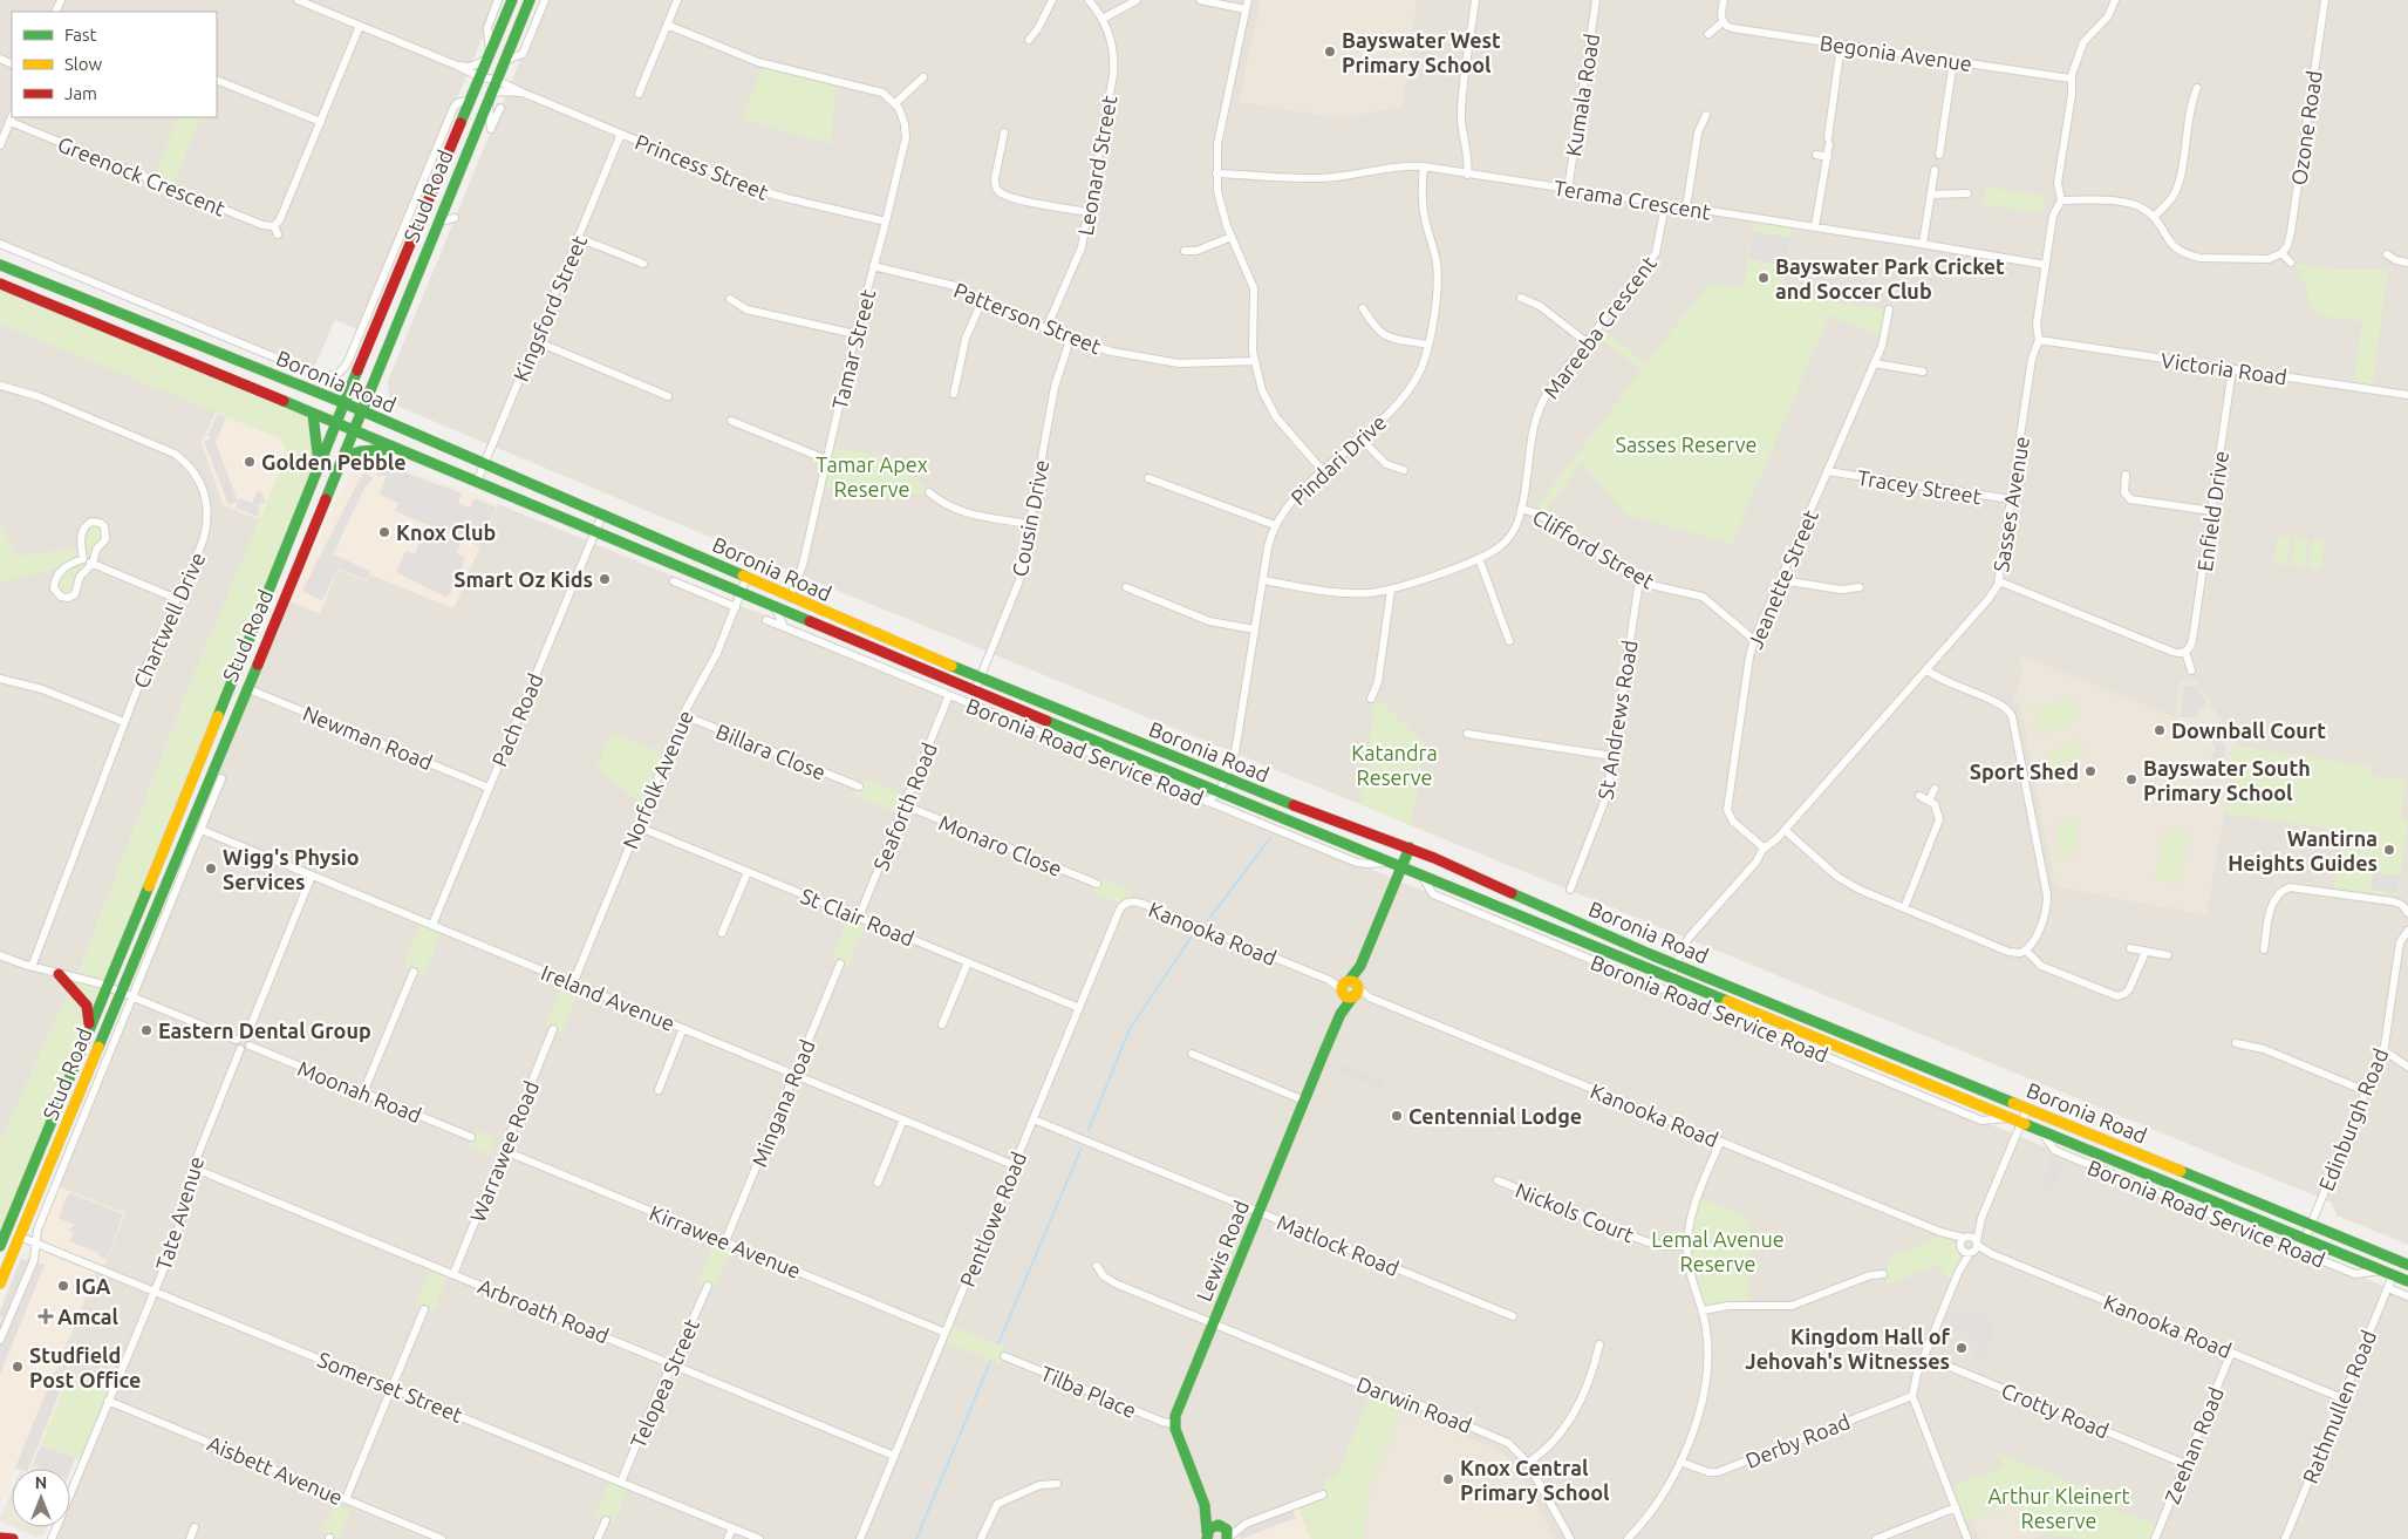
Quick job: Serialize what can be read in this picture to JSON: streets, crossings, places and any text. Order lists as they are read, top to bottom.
{
  "streets": {
    "main road": ["Stud Road", "Boronia Road", "Lewis Road"],
    "street": [
      "Begonia Avenue",
      "Kumala Road",
      "Ozone Road",
      "Leonard Street",
      "Princess Street",
      "Greenock Crescent",
      "Terama Crescent",
      "Kingsford Street",
      "Patterson Street",
      "Mareeba Crescent",
      "Tamar Street",
      "Victoria Road",
      "Pindari Drive",
      "Tracey Street",
      "Sasses Avenue",
      "Enfield Drive",
      "Cousin Drive",
      "Clifford Street",
      "Jeanette Street",
      "Chartwell Drive",
      "Pach Road",
      "St Andrews Road",
      "Newman Road",
      "Billara Close",
      "Boronia Road Service Road",
      "Norfolk Avenue",
      "Seaforth Road",
      "Monaro Close",
      "St Clair Road",
      "Kanooka Road",
      "Ireland Avenue",
      "Moonah Road",
      "Mingana Road",
      "Edinburgh Road",
      "Warrawee Road",
      "Nickols Court",
      "Tate Avenue",
      "Pentlowe Road",
      "Kirrawee Avenue",
      "Matlock Road",
      "Arbroath Road",
      "Telopea Street",
      "Somerset Street",
      "Tilba Place",
      "Darwin Road",
      "Rathmullen Road",
      "Crotty Road",
      "Derby Road",
      "Zeehan Road",
      "Aisbett Avenue"
    ]
  },
  "crossings": [
    ["Begonia Avenue", "Sasses Avenue"],
    ["Kumala Road", "Terama Crescent"],
    ["Leonard Street", "Patterson Street"],
    ["Princess Street", "Stud Road"],
    ["Princess Street", "Kingsford Street"],
    ["Princess Street", "Tamar Street"],
    ["Stud Road", "Boronia Road"],
    ["Stud Road", "Newman Road"],
    ["Stud Road", "Ireland Avenue"],
    ["Stud Road", "Somerset Street"],
    ["Terama Crescent", "Mareeba Crescent"],
    ["Terama Crescent", "Pindari Drive"],
    ["Terama Crescent", "Sasses Avenue"],
    ["Kingsford Street", "Boronia Road"],
    ["Patterson Street", "Tamar Street"],
    ["Patterson Street", "Cousin Drive"],
    ["Mareeba Crescent", "Pindari Drive"],
    ["Mareeba Crescent", "Clifford Street"],
    ["Tamar Street", "Boronia Road"],
    ["Victoria Road", "Sasses Avenue"],
    ["Victoria Road", "Enfield Drive"],
    ["Boronia Road", "Pindari Drive"],
    ["Boronia Road", "Sasses Avenue"],
    ["Boronia Road", "Cousin Drive"],
    ["Boronia Road", "Pach Road"],
    ["Boronia Road", "Boronia Road Service Road"],
    ["Boronia Road", "Norfolk Avenue"],
    ["Boronia Road", "Edinburgh Road"],
    ["Boronia Road", "Lewis Road"],
    ["Boronia Road", "Rathmullen Road"],
    ["Tracey Street", "Sasses Avenue"],
    ["Tracey Street", "Jeanette Street"],
    ["Sasses Avenue", "Jeanette Street"],
    ["Clifford Street", "Jeanette Street"],
    ["Clifford Street", "St Andrews Road"],
    ["Pach Road", "Newman Road"],
    ["Pach Road", "Ireland Avenue"],
    ["Billara Close", "Norfolk Avenue"],
    ["Boronia Road Service Road", "Seaforth Road"],
    ["Boronia Road Service Road", "Rathmullen Road"],
    ["Norfolk Avenue", "St Clair Road"],
    ["Norfolk Avenue", "Ireland Avenue"],
    ["Seaforth Road", "Monaro Close"],
    ["Seaforth Road", "St Clair Road"],
    ["St Clair Road", "Pentlowe Road"],
    ["Kanooka Road", "Pentlowe Road"],
    ["Kanooka Road", "Lewis Road"],
    ["Kanooka Road", "Rathmullen Road"],
    ["Kanooka Road", "Zeehan Road"],
    ["Ireland Avenue", "Mingana Road"],
    ["Ireland Avenue", "Pentlowe Road"],
    ["Moonah Road", "Tate Avenue"],
    ["Mingana Road", "Kirrawee Avenue"],
    ["Warrawee Road", "Kirrawee Avenue"],
    ["Warrawee Road", "Arbroath Road"],
    ["Tate Avenue", "Arbroath Road"],
    ["Tate Avenue", "Somerset Street"],
    ["Tate Avenue", "Aisbett Avenue"],
    ["Pentlowe Road", "Kirrawee Avenue"],
    ["Pentlowe Road", "Matlock Road"],
    ["Pentlowe Road", "Arbroath Road"],
    ["Matlock Road", "Lewis Road"],
    ["Lewis Road", "Tilba Place"],
    ["Lewis Road", "Darwin Road"],
    ["Arbroath Road", "Telopea Street"],
    ["Telopea Street", "Somerset Street"],
    ["Crotty Road", "Zeehan Road"]
  ],
  "parks": [
    "Sasses Reserve",
    "Tamar Apex Reserve",
    "Katandra Reserve",
    "Lemal Avenue Reserve",
    "Arthur Kleinert Reserve"
  ],
  "places": {
    "other": [
      "Bayswater West Primary School",
      "Bayswater Park Cricket and Soccer Club",
      "Golden Pebble",
      "Knox Club",
      "Smart Oz Kids",
      "Downball Court",
      "Sport Shed",
      "Bayswater South Primary School",
      "Wantirna Heights Guides",
      "Wigg's Physio Services",
      "Eastern Dental Group",
      "Centennial Lodge",
      "IGA",
      "Kingdom Hall of Jehovah's Witnesses",
      "Studfield Post Office",
      "Knox Central Primary School"
    ],
    "health": ["Amcal"]
  },
  "legend": ["Fast", "Slow", "Jam"],
  "north": "top"
}
